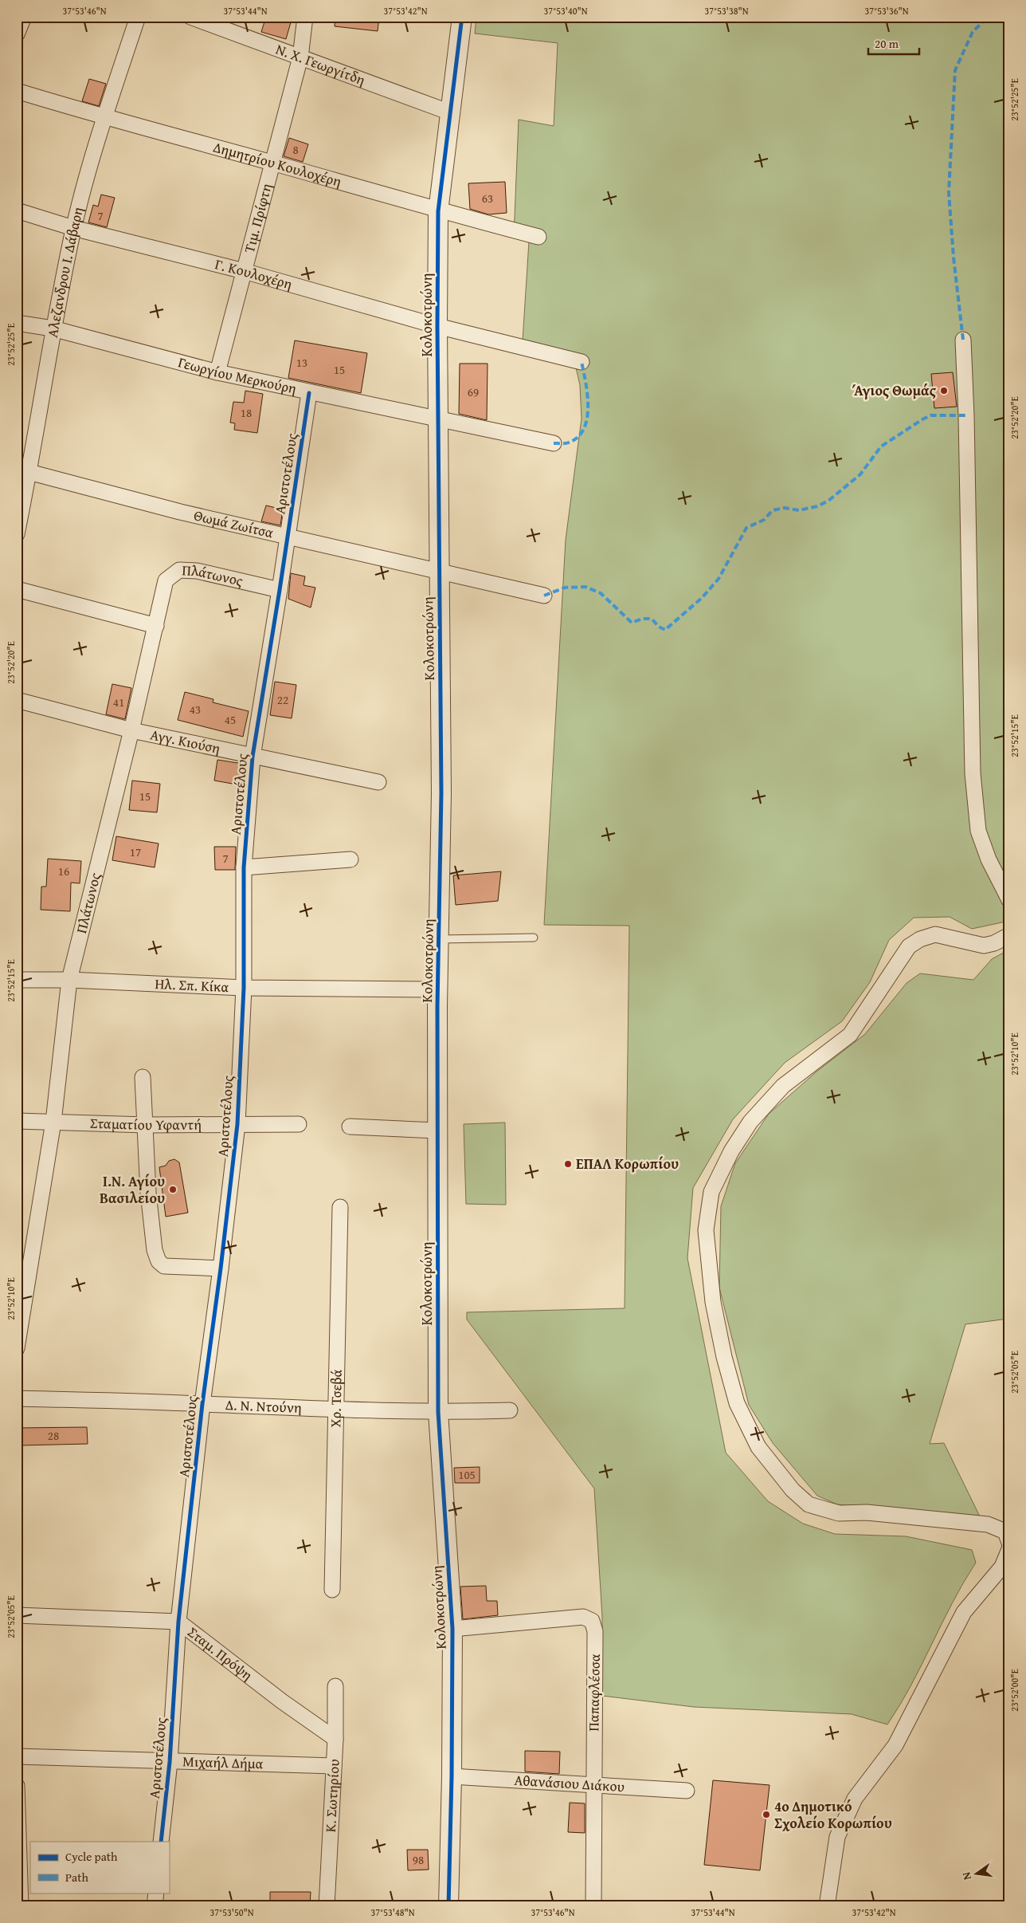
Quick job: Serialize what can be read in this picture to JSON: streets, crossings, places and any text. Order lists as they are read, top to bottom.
{
  "streets": {
    "street": [
      "Ν. Χ. Γεωργίτδη",
      "Δημητρίου Κουλοχέρη",
      "Τιμ. Πρίφτη",
      "Αλεζανδρου Ι. Δάβαρη",
      "Γ. Κουλοχέρη",
      "Κολοκοτρώνη",
      "Γεωργίου Μερκούρη",
      "Αριστοτέλους",
      "Θωμά Ζωίτσα",
      "Πλάτωνος",
      "Αγγ. Κιούση",
      "Ηλ. Σπ. Κίκα",
      "Σταματίου Υφαντή",
      "Χρ. Τσεβά",
      "Δ. Ν. Ντούνη",
      "Σταμ. Πρόψη",
      "Παπαφλέσσα",
      "Μιχαήλ Δήμα",
      "Αθανάσιου Διάκου",
      "Κ. Σωτηρίου"
    ]
  },
  "crossings": [
    ["Ν. Χ. Γεωργίτδη", "Τιμ. Πρίφτη"],
    ["Ν. Χ. Γεωργίτδη", "Κολοκοτρώνη"],
    ["Δημητρίου Κουλοχέρη", "Τιμ. Πρίφτη"],
    ["Δημητρίου Κουλοχέρη", "Αλεζανδρου Ι. Δάβαρη"],
    ["Δημητρίου Κουλοχέρη", "Κολοκοτρώνη"],
    ["Τιμ. Πρίφτη", "Γ. Κουλοχέρη"],
    ["Τιμ. Πρίφτη", "Γεωργίου Μερκούρη"],
    ["Αλεζανδρου Ι. Δάβαρη", "Γ. Κουλοχέρη"],
    ["Αλεζανδρου Ι. Δάβαρη", "Γεωργίου Μερκούρη"],
    ["Αλεζανδρου Ι. Δάβαρη", "Θωμά Ζωίτσα"],
    ["Γ. Κουλοχέρη", "Κολοκοτρώνη"],
    ["Κολοκοτρώνη", "Γεωργίου Μερκούρη"],
    ["Κολοκοτρώνη", "Θωμά Ζωίτσα"],
    ["Κολοκοτρώνη", "Ηλ. Σπ. Κίκα"],
    ["Κολοκοτρώνη", "Δ. Ν. Ντούνη"],
    ["Κολοκοτρώνη", "Παπαφλέσσα"],
    ["Κολοκοτρώνη", "Αθανάσιου Διάκου"],
    ["Γεωργίου Μερκούρη", "Αριστοτέλους"],
    ["Αριστοτέλους", "Θωμά Ζωίτσα"],
    ["Αριστοτέλους", "Πλάτωνος"],
    ["Αριστοτέλους", "Αγγ. Κιούση"],
    ["Αριστοτέλους", "Ηλ. Σπ. Κίκα"],
    ["Αριστοτέλους", "Σταματίου Υφαντή"],
    ["Αριστοτέλους", "Δ. Ν. Ντούνη"],
    ["Αριστοτέλους", "Σταμ. Πρόψη"],
    ["Αριστοτέλους", "Μιχαήλ Δήμα"],
    ["Πλάτωνος", "Αγγ. Κιούση"],
    ["Πλάτωνος", "Ηλ. Σπ. Κίκα"],
    ["Πλάτωνος", "Σταματίου Υφαντή"],
    ["Χρ. Τσεβά", "Δ. Ν. Ντούνη"],
    ["Σταμ. Πρόψη", "Κ. Σωτηρίου"],
    ["Παπαφλέσσα", "Αθανάσιου Διάκου"],
    ["Μιχαήλ Δήμα", "Κ. Σωτηρίου"]
  ],
  "places": [
    "Άγιος Θωμάς",
    "ΕΠΑΛ Κορωπίου",
    "Ι.Ν. Αγίου Βασιλείου",
    "4ο Δημοτικό Σχολείο Κορωπίου"
  ],
  "house_numbers": [
    "8",
    "63",
    "7",
    "13",
    "15",
    "69",
    "18",
    "22",
    "41",
    "43",
    "45",
    "15",
    "17",
    "7",
    "16",
    "28",
    "105",
    "98"
  ],
  "legend": ["Cycle path", "Path"],
  "scale_bar": "20 m",
  "north": "left",
  "coordinates": [
    "37°53'46\"N",
    "37°53'44\"N",
    "37°53'42\"N",
    "37°53'40\"N",
    "37°53'38\"N",
    "37°53'36\"N",
    "23°52'25\"E",
    "23°52'20\"E",
    "23°52'15\"E",
    "23°52'10\"E",
    "23°52'05\"E",
    "23°52'00\"E",
    "37°53'50\"N",
    "37°53'48\"N"
  ]
}
